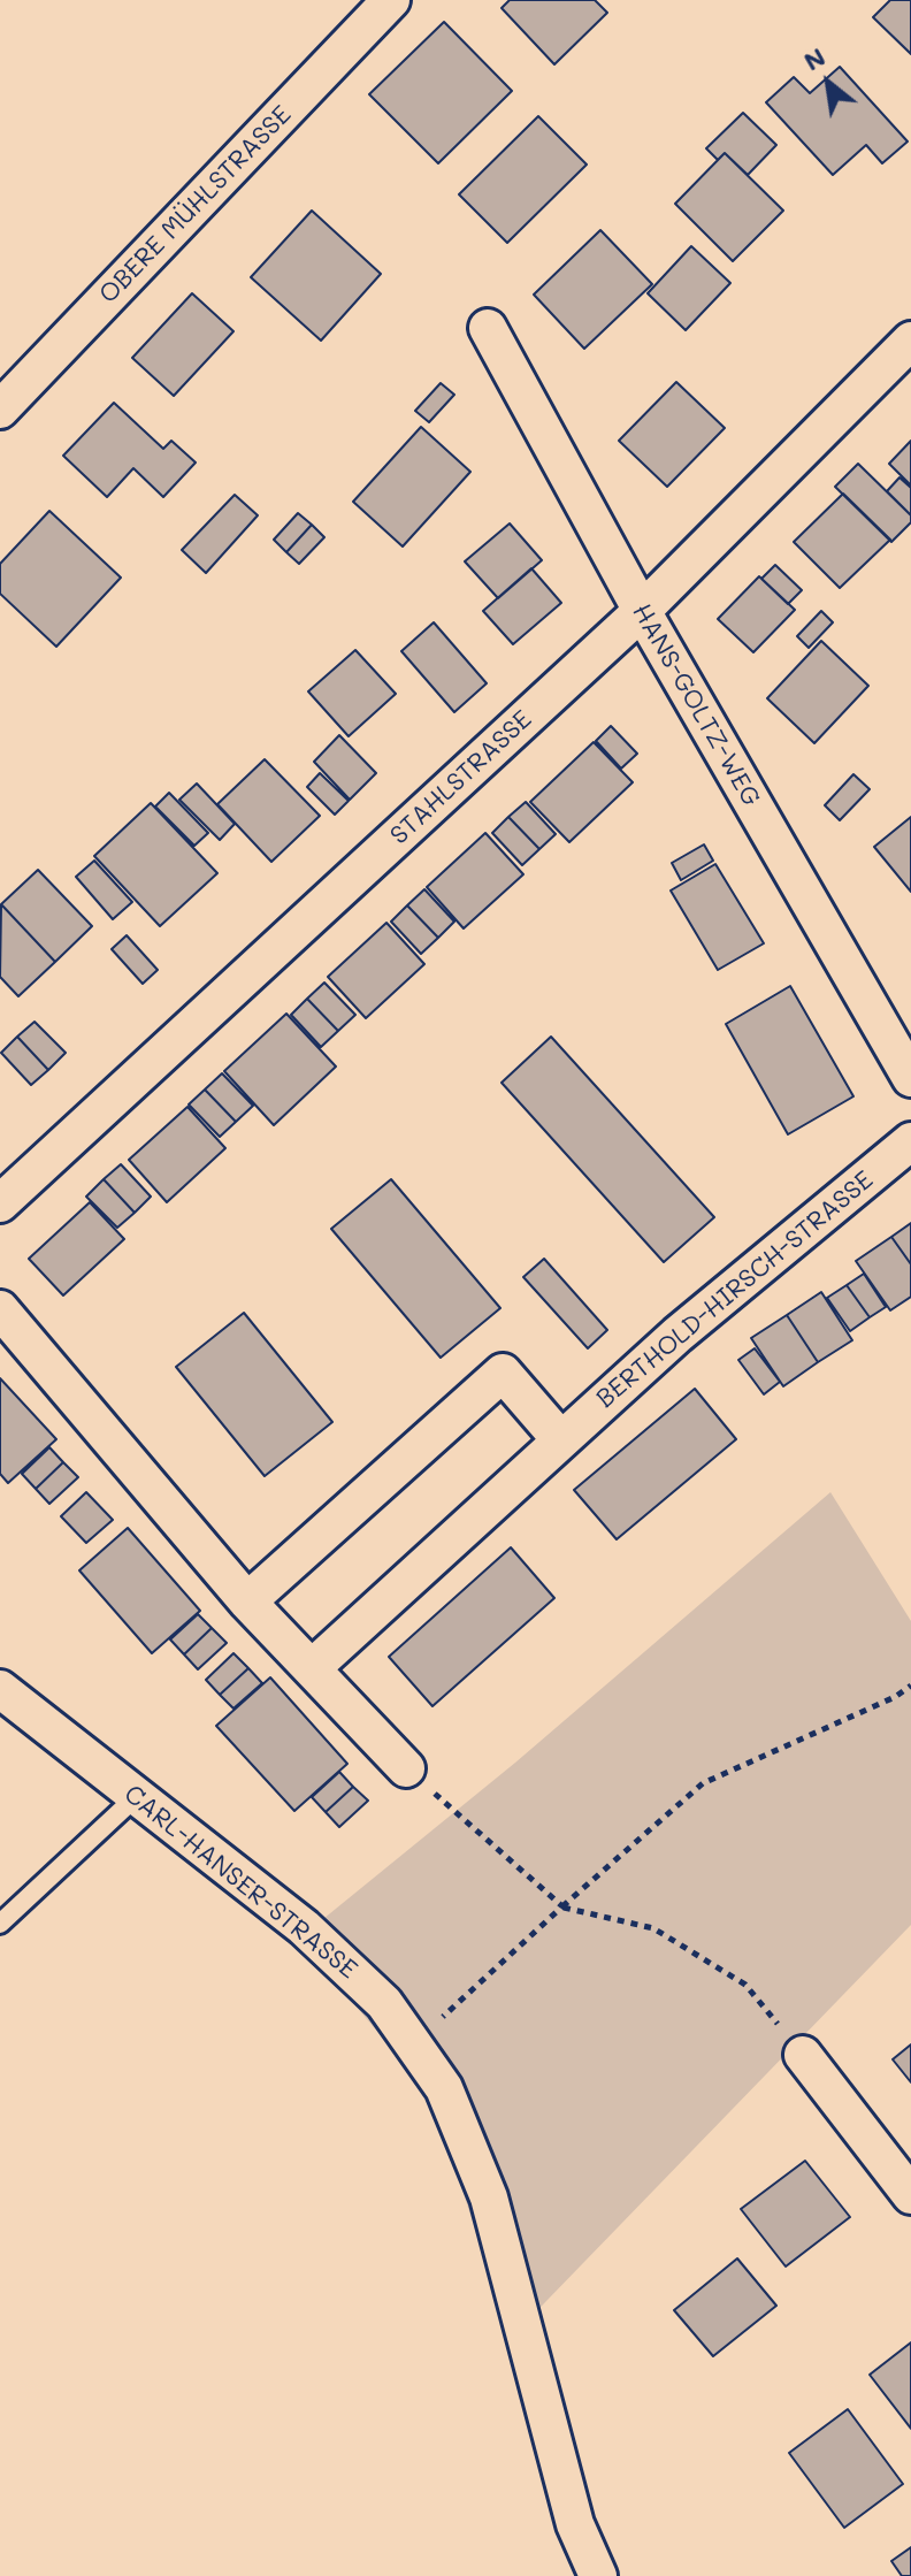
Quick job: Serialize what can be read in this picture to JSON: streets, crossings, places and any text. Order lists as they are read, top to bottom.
{
  "streets": {
    "street": [
      "OBERE MÜHLSTRASSE",
      "HANS-GOLTZ-WEG",
      "STAHLSTRASSE",
      "BERTHOLD-HIRSCH-STRASSE",
      "CARL-HANSER-STRASSE"
    ]
  },
  "crossings": [
    ["HANS-GOLTZ-WEG", "STAHLSTRASSE"]
  ],
  "north": "top left"
}
